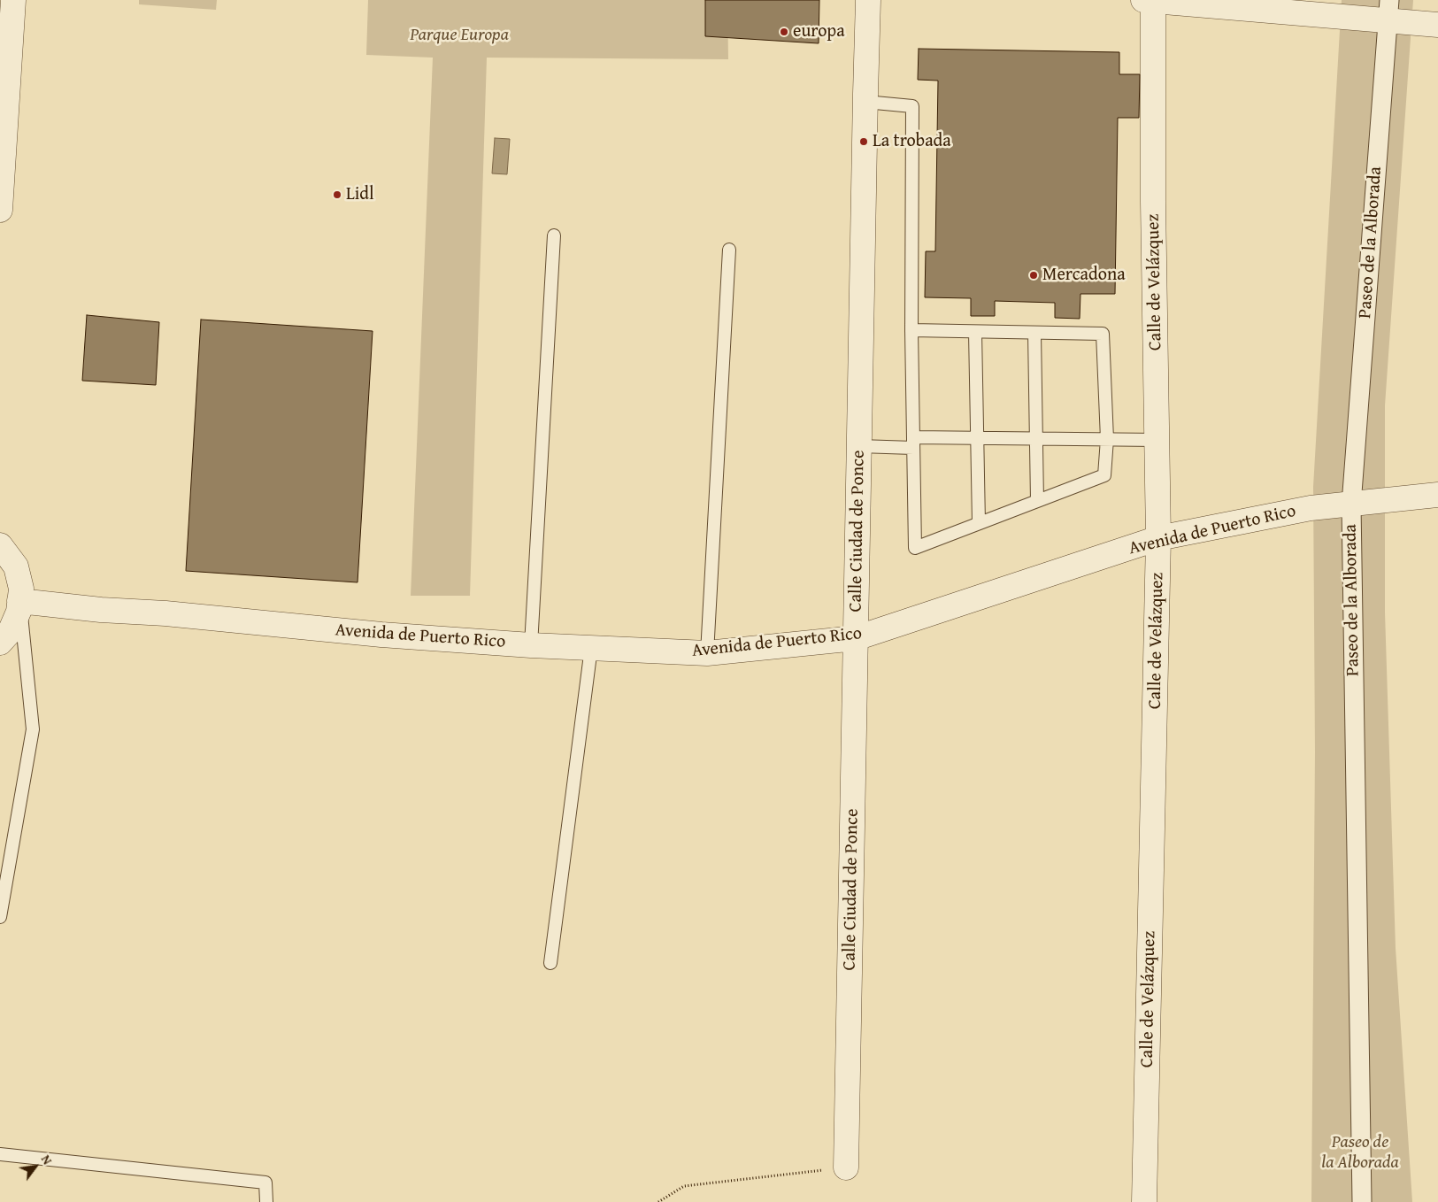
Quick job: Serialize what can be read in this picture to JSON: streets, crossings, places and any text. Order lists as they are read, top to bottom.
{
  "streets": {
    "street": [
      "Paseo de la Alborada",
      "Calle de Velázquez",
      "Avenida de Puerto Rico",
      "Calle Ciudad de Ponce"
    ]
  },
  "crossings": [
    ["Paseo de la Alborada", "Avenida de Puerto Rico"],
    ["Calle de Velázquez", "Avenida de Puerto Rico"],
    ["Avenida de Puerto Rico", "Calle Ciudad de Ponce"]
  ],
  "parks": ["Parque Europa", "Paseo de la Alborada"],
  "places": [
    "europa",
    "La trobada",
    "Lidl",
    "Mercadona"
  ],
  "north": "top right"
}
